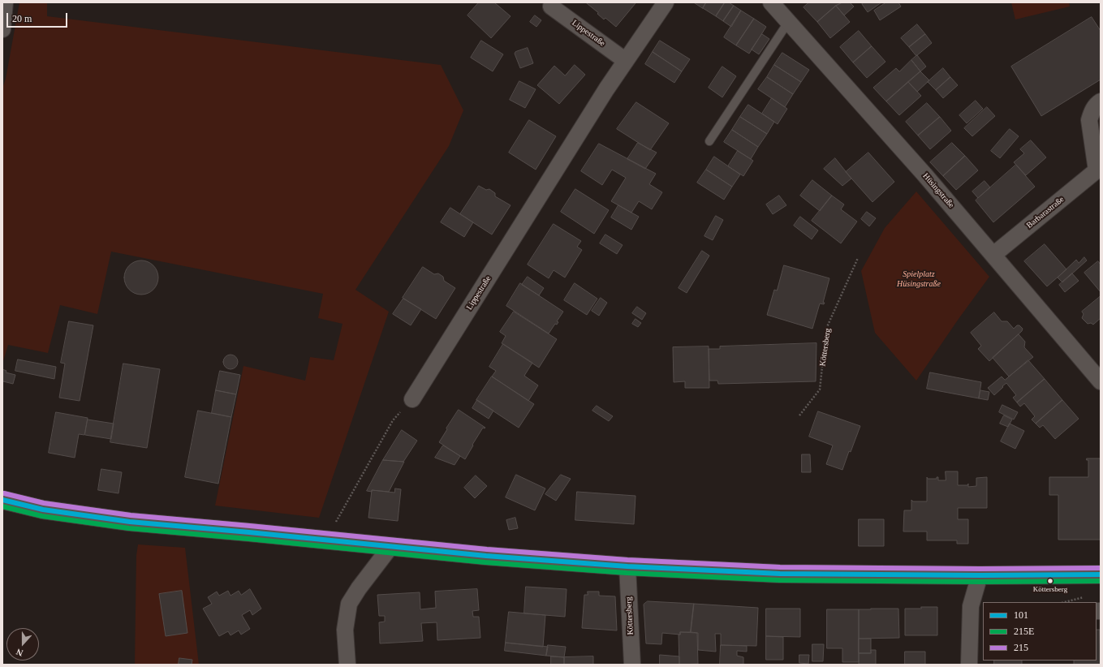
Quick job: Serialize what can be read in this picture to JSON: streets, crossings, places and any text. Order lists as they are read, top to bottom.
{
  "streets": {
    "street": [
      "Lippestraße",
      "Hüsingstraße",
      "Barbarastraße",
      "Köttersberg"
    ]
  },
  "crossings": [
    ["Hüsingstraße", "Barbarastraße"]
  ],
  "parks": ["Spielplatz Hüsingstraße"],
  "places": ["Köttersberg"],
  "lines": ["transit line 215", "transit line 101", "transit line 215E"],
  "legend": ["101", "215E", "215"],
  "scale_bar": "20 m",
  "north": "bottom"
}
